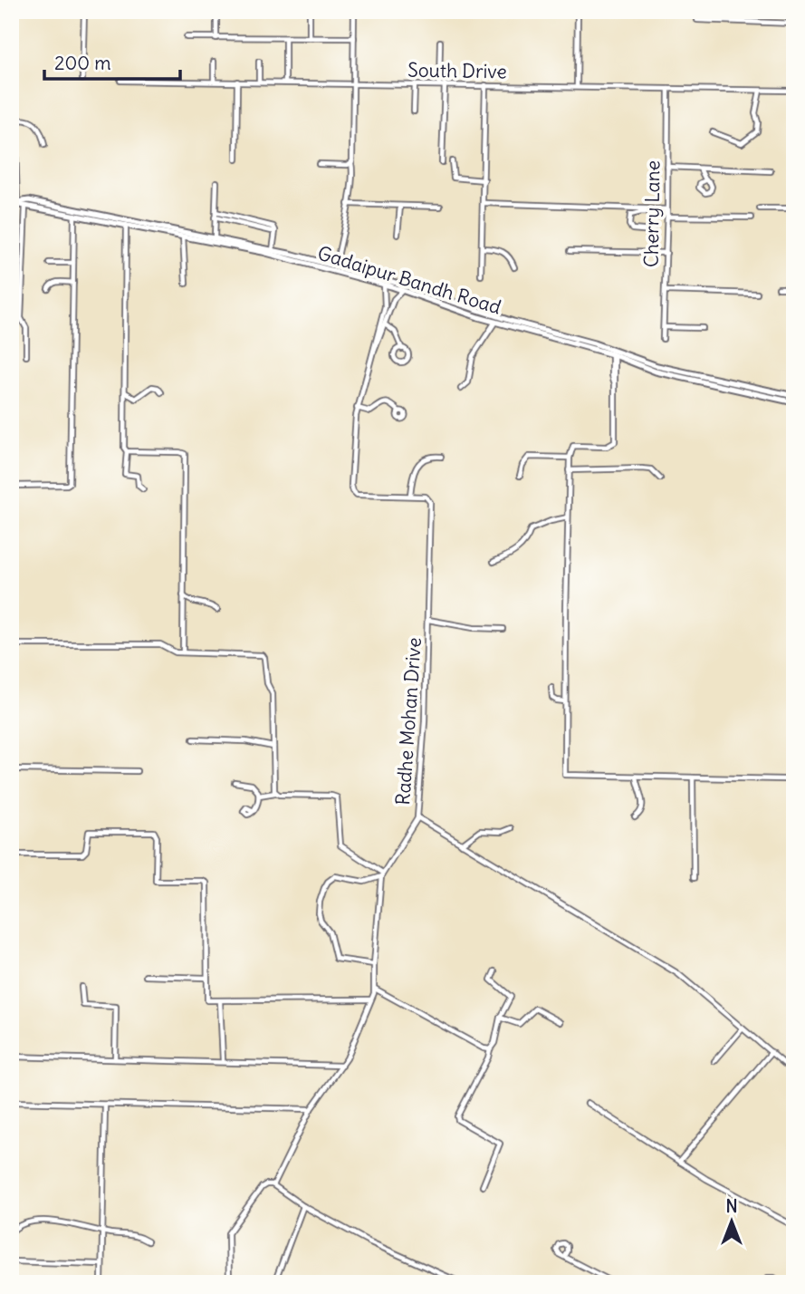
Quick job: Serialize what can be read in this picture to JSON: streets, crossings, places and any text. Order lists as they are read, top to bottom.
{
  "streets": {
    "street": [
      "South Drive",
      "Cherry Lane",
      "Gadaipur Bandh Road",
      "Radhe Mohan Drive"
    ]
  },
  "crossings": [
    ["South Drive", "Cherry Lane"]
  ],
  "scale_bar": "200 m",
  "north": "top"
}
